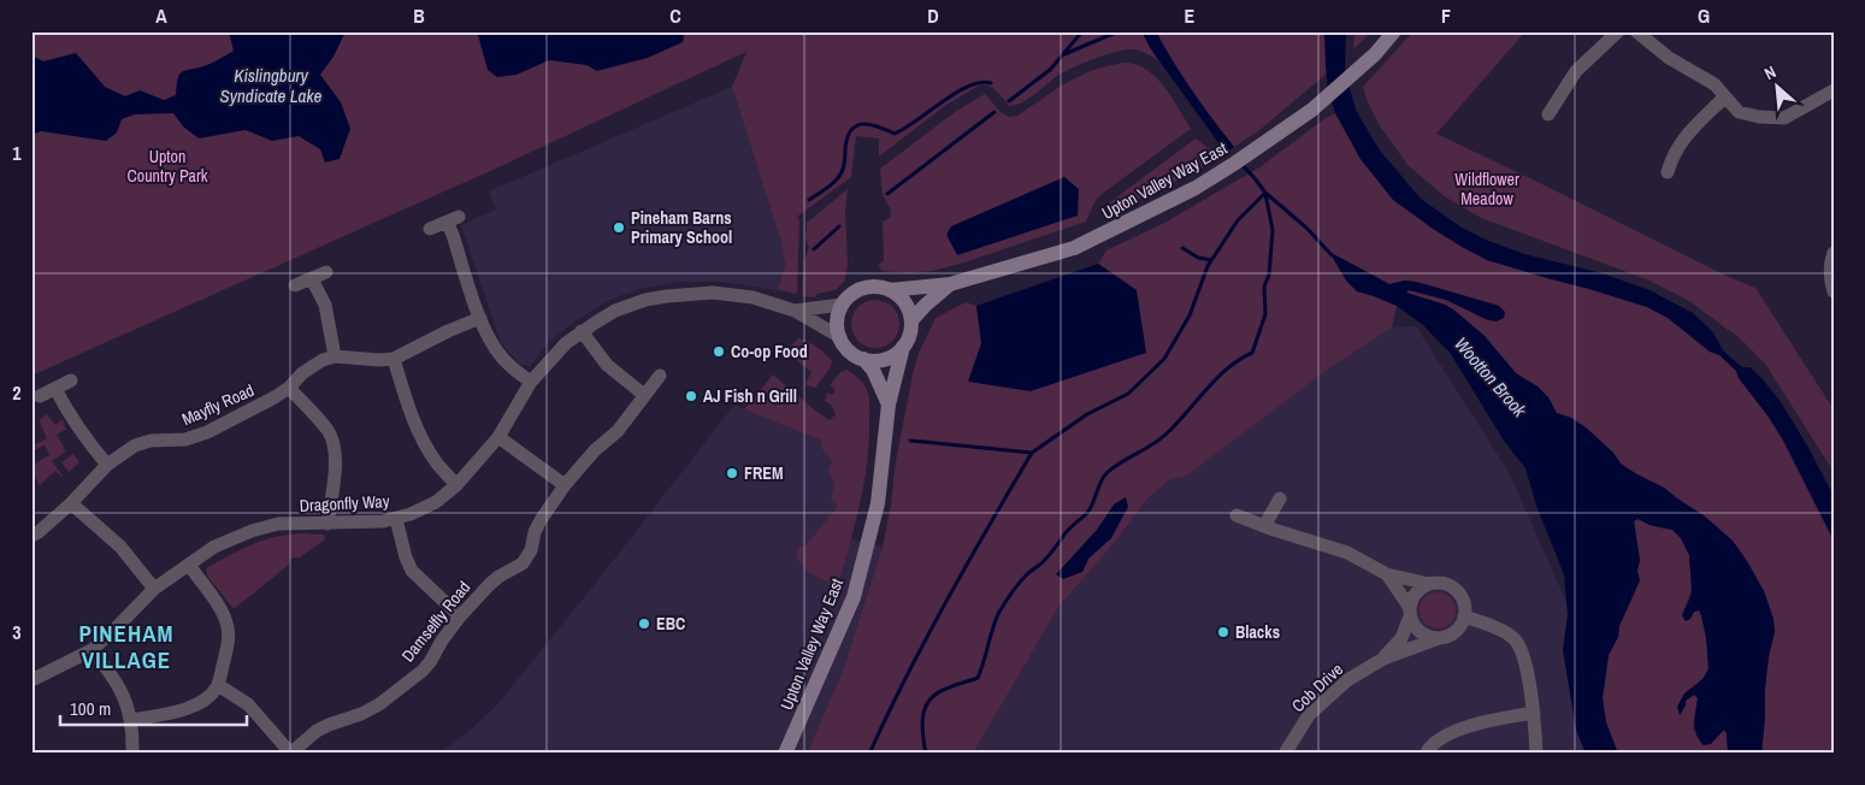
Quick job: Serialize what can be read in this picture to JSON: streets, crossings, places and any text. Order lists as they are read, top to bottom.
{
  "streets": {
    "street": [
      "Upton Valley Way East",
      "Mayfly Road",
      "Dragonfly Way",
      "Damselfly Road",
      "Cob Drive"
    ]
  },
  "crossings": [
    ["Upton Valley Way East", "Dragonfly Way"]
  ],
  "districts": ["PINEHAM VILLAGE"],
  "water": ["Kislingbury Syndicate Lake", "Wootton Brook"],
  "parks": ["Upton Country Park", "Wildflower Meadow"],
  "places": [
    "Pineham Barns Primary School",
    "Co-op Food",
    "AJ Fish n Grill",
    "FREM",
    "EBC",
    "Blacks"
  ],
  "scale_bar": "100 m",
  "north": "top left",
  "grid": {
    "columns": [
      "A",
      "B",
      "C",
      "D",
      "E",
      "F",
      "G"
    ],
    "rows": ["1", "2", "3"]
  }
}
